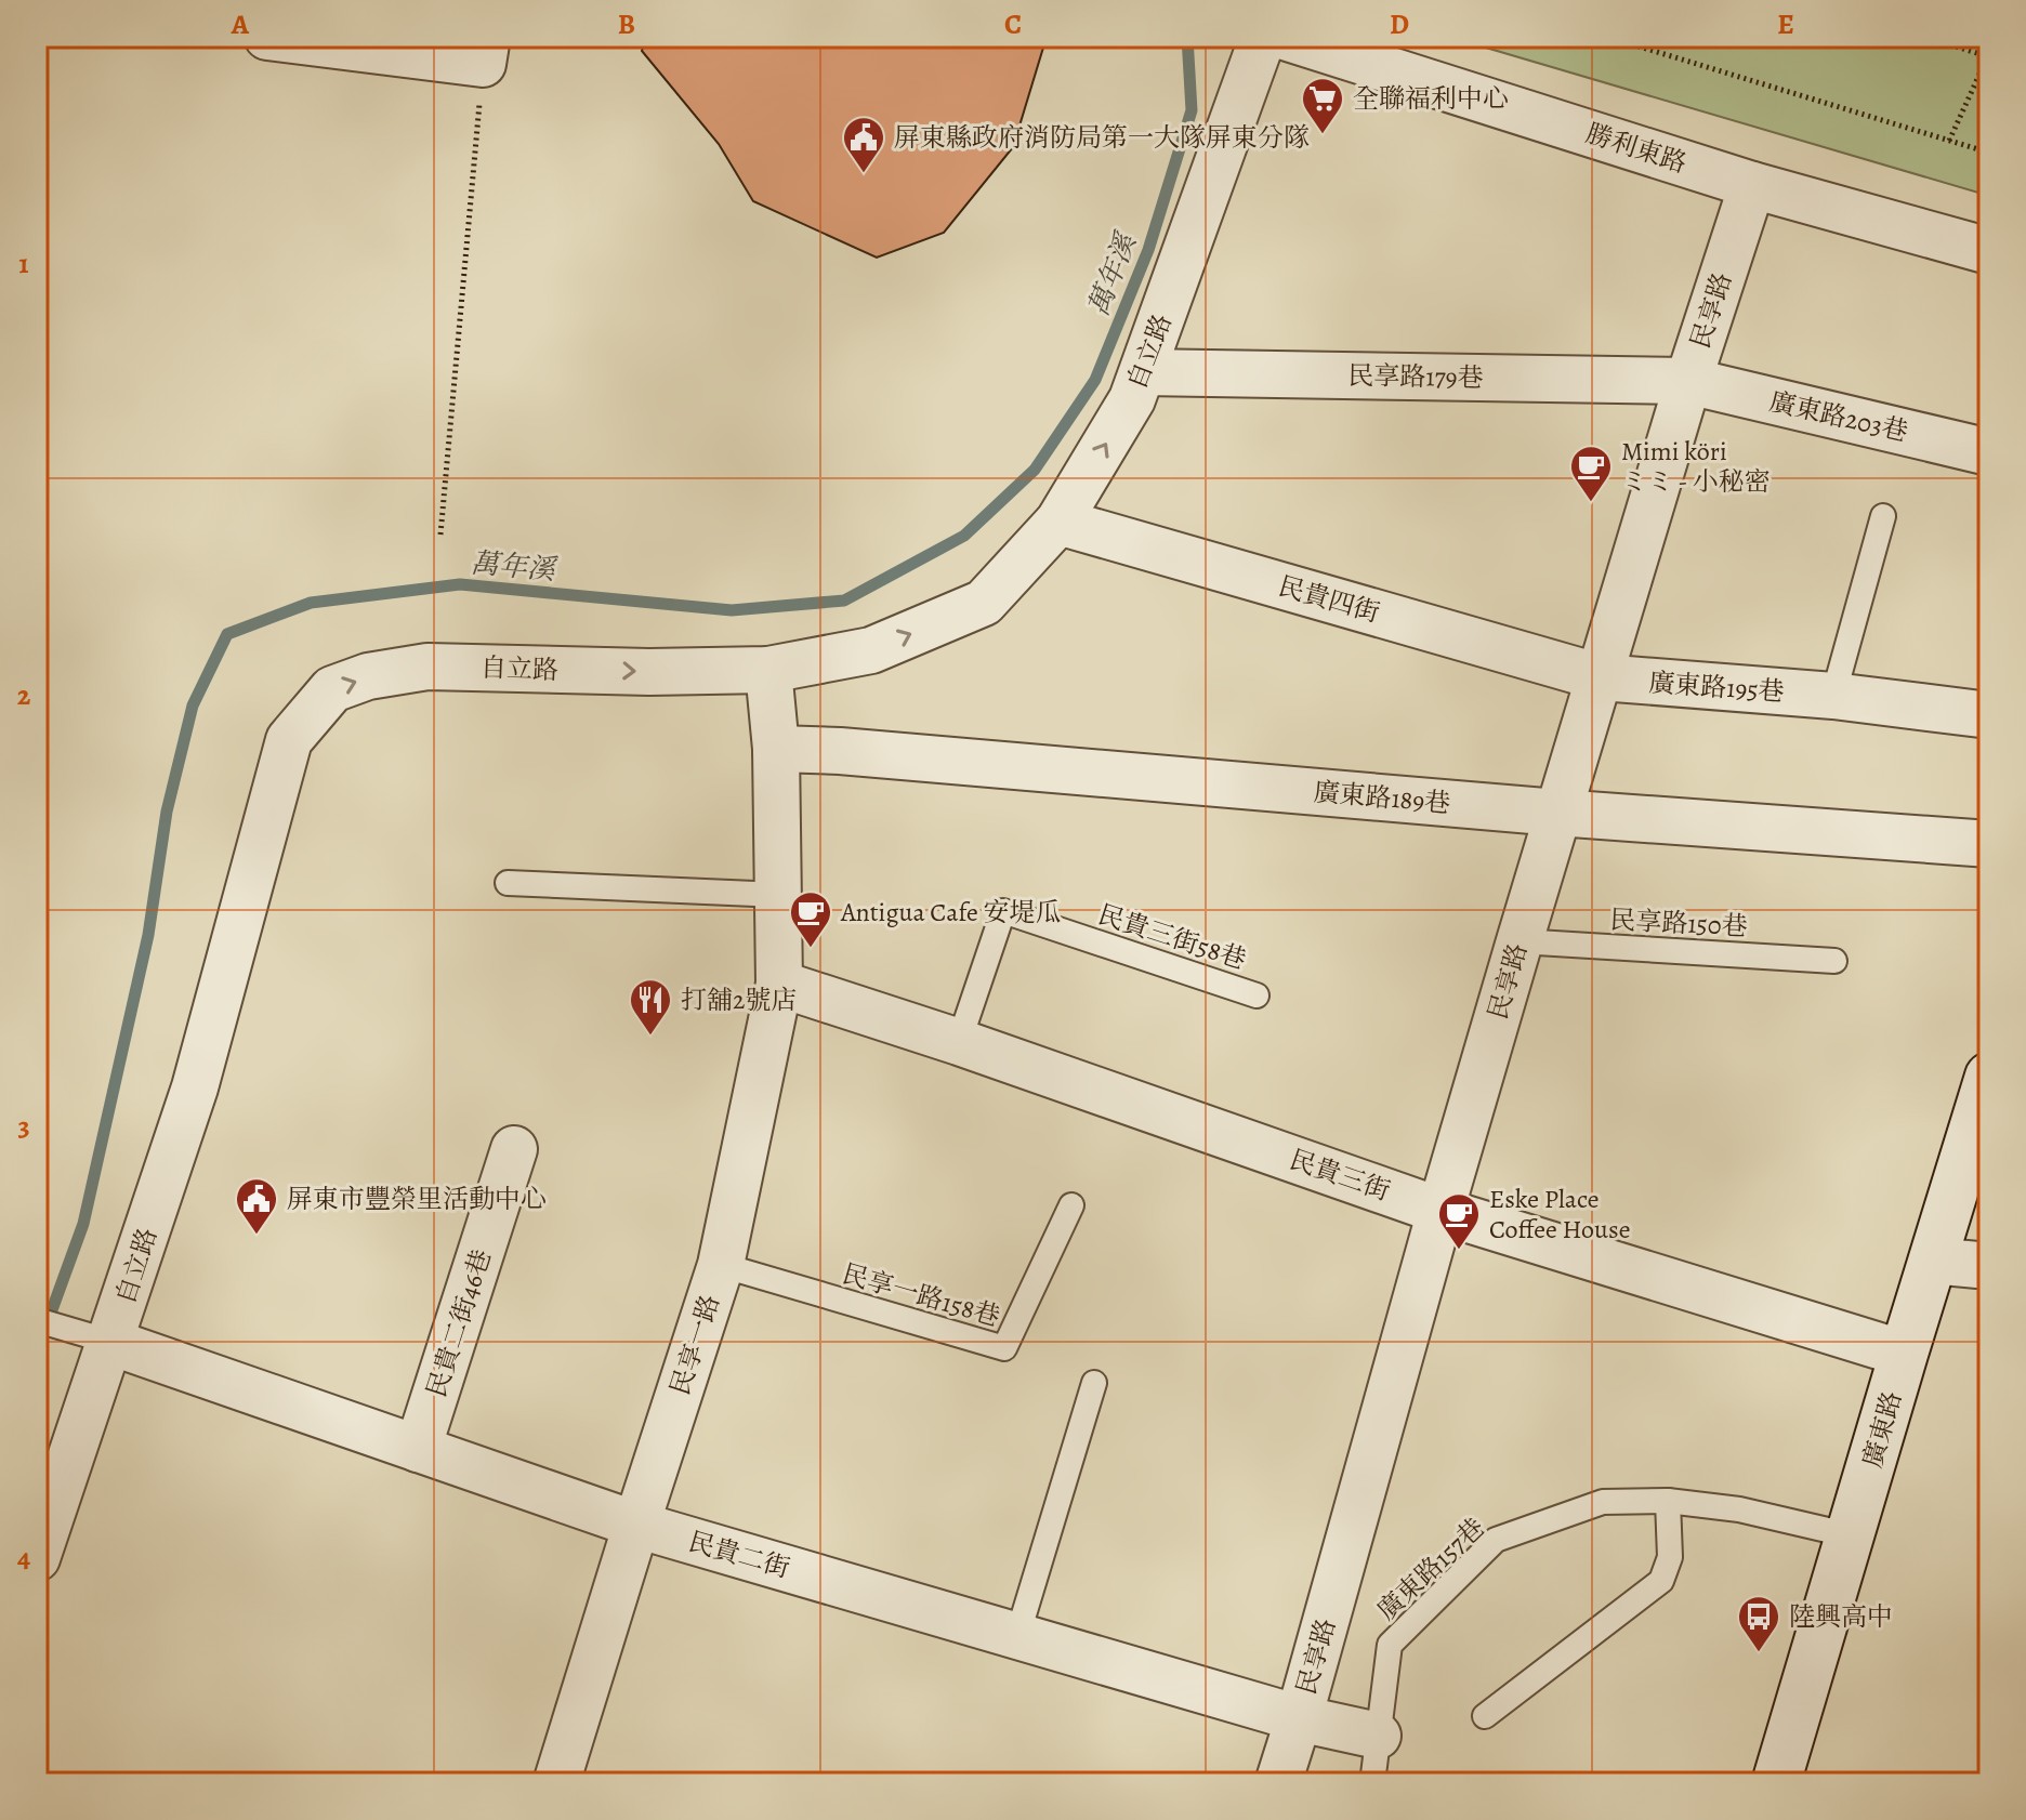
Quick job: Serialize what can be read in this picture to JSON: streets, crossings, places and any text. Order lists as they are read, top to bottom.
{
  "streets": {
    "street": [
      "勝利東路",
      "民享路",
      "自立路",
      "民享路179巷",
      "廣東路203巷",
      "民貴四街",
      "廣東路195巷",
      "廣東路189巷",
      "民貴三街",
      "民貴二街46巷",
      "民享一路",
      "廣東路",
      "民貴二街"
    ],
    "lane": [
      "民享路150巷",
      "民貴三街58巷",
      "民享一路158巷",
      "廣東路157巷"
    ]
  },
  "crossings": [
    ["勝利東路", "民享路"],
    ["民享路", "民享路179巷"],
    ["民享路", "廣東路203巷"],
    ["民享路", "民貴四街"],
    ["民享路", "廣東路195巷"],
    ["民享路", "廣東路189巷"],
    ["民享路", "民享路150巷"],
    ["民享路", "民貴三街"],
    ["民享路", "民貴二街"],
    ["自立路", "民享路179巷"],
    ["自立路", "民貴四街"],
    ["自立路", "民享一路"],
    ["自立路", "民貴二街"],
    ["民享路179巷", "廣東路203巷"],
    ["民貴四街", "廣東路195巷"],
    ["廣東路189巷", "民享一路"],
    ["民貴三街58巷", "民貴三街"],
    ["民貴三街", "民享一路"],
    ["民貴三街", "廣東路"],
    ["民享一路158巷", "民享一路"],
    ["民貴二街46巷", "民貴二街"],
    ["民享一路", "民貴二街"],
    ["廣東路", "廣東路157巷"],
    ["民貴二街", "廣東路157巷"]
  ],
  "one_way": ["自立路"],
  "water": ["萬年溪"],
  "places": {
    "supermarket": ["全聯福利中心"],
    "public building": ["屏東縣政府消防局第一大隊屏東分隊", "屏東市豐榮里活動中心"],
    "cafe": ["Mimi köri ミミ - 小秘密", "Antigua Cafe 安堤瓜", "Eske Place Coffee House"],
    "restaurant": ["打舖2號店"],
    "bus stop": ["陸興高中"]
  },
  "grid": {
    "columns": [
      "A",
      "B",
      "C",
      "D",
      "E"
    ],
    "rows": [
      "1",
      "2",
      "3",
      "4"
    ]
  }
}
